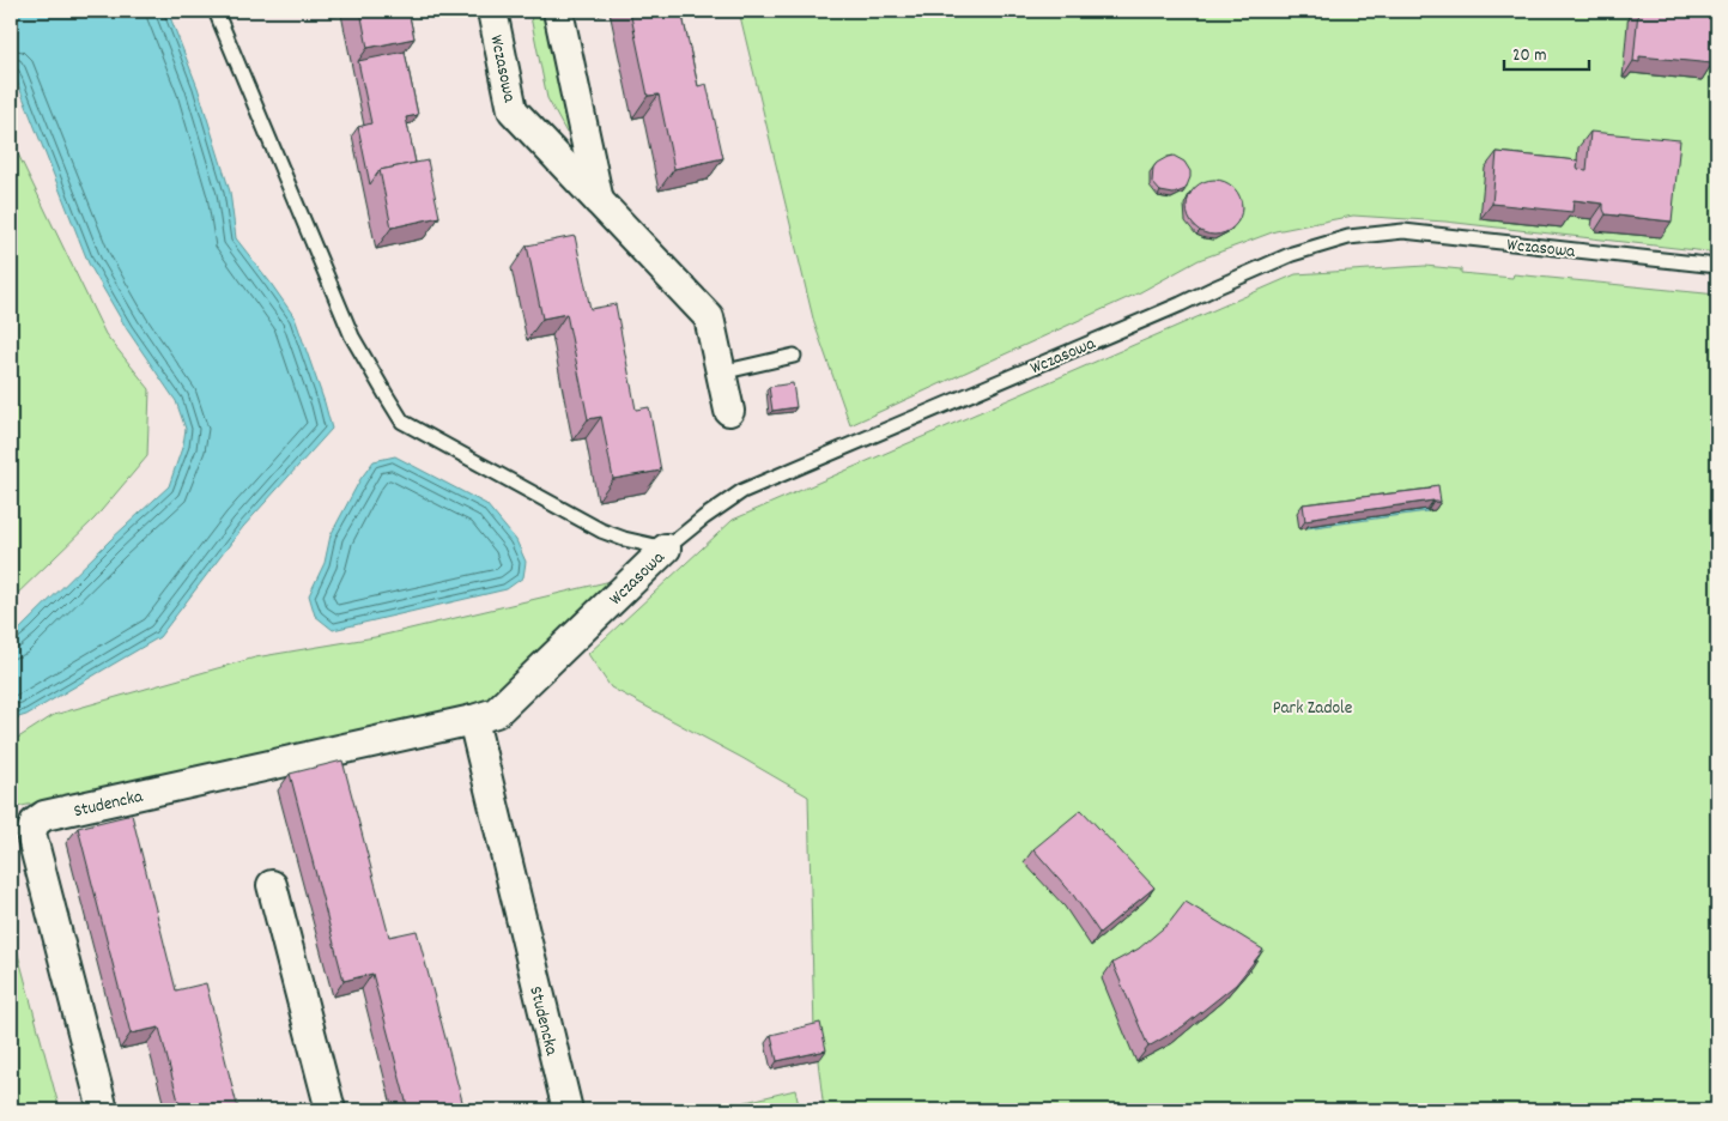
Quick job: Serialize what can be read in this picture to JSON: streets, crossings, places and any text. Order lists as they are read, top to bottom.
{
  "streets": {
    "street": ["Wczasowa", "Studencka"]
  },
  "crossings": [
    ["Wczasowa", "Studencka"]
  ],
  "parks": ["Park Zadole"],
  "scale_bar": "20 m"
}
